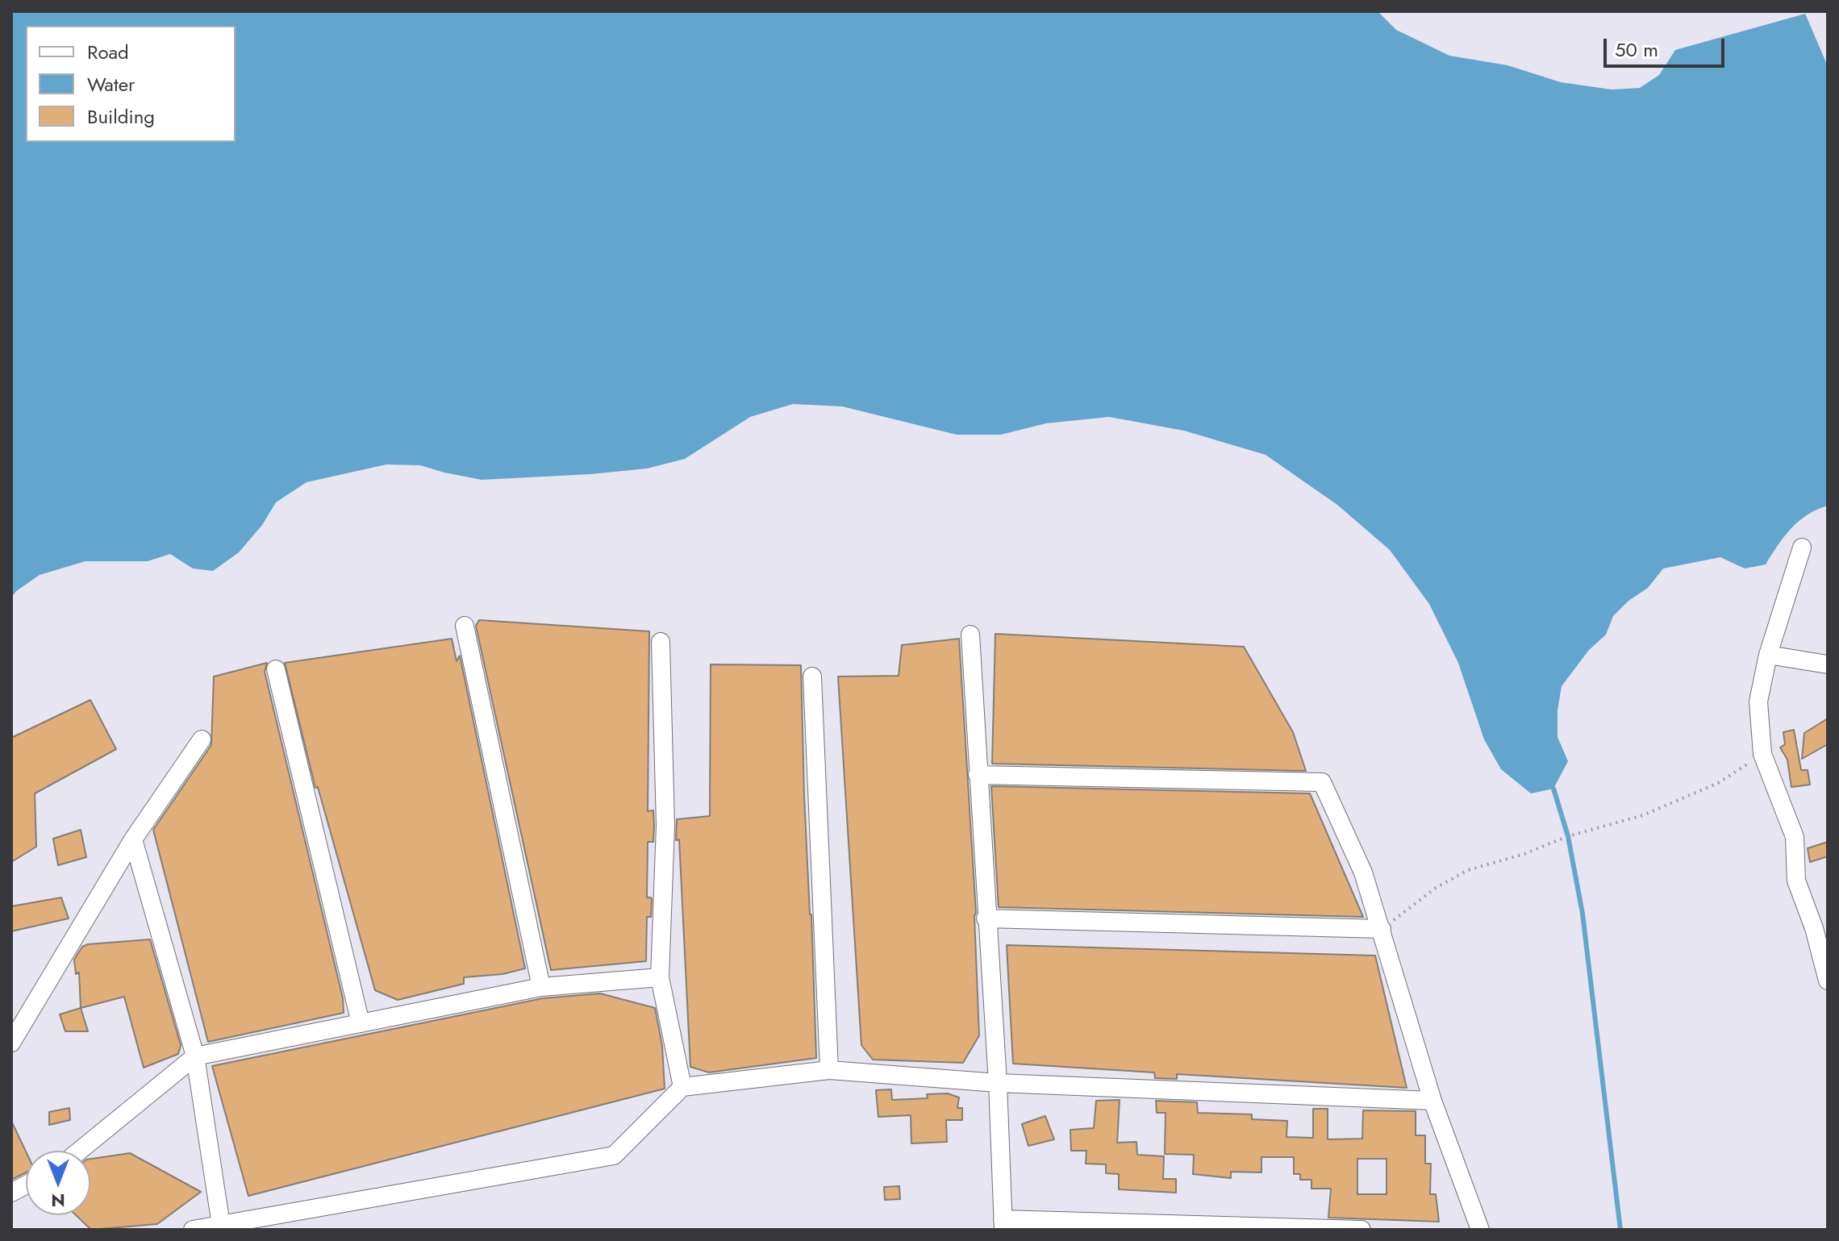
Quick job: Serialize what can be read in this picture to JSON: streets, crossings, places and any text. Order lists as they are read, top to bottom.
{
  "legend": ["Road", "Water", "Building"],
  "scale_bar": "50 m",
  "north": "bottom"
}
